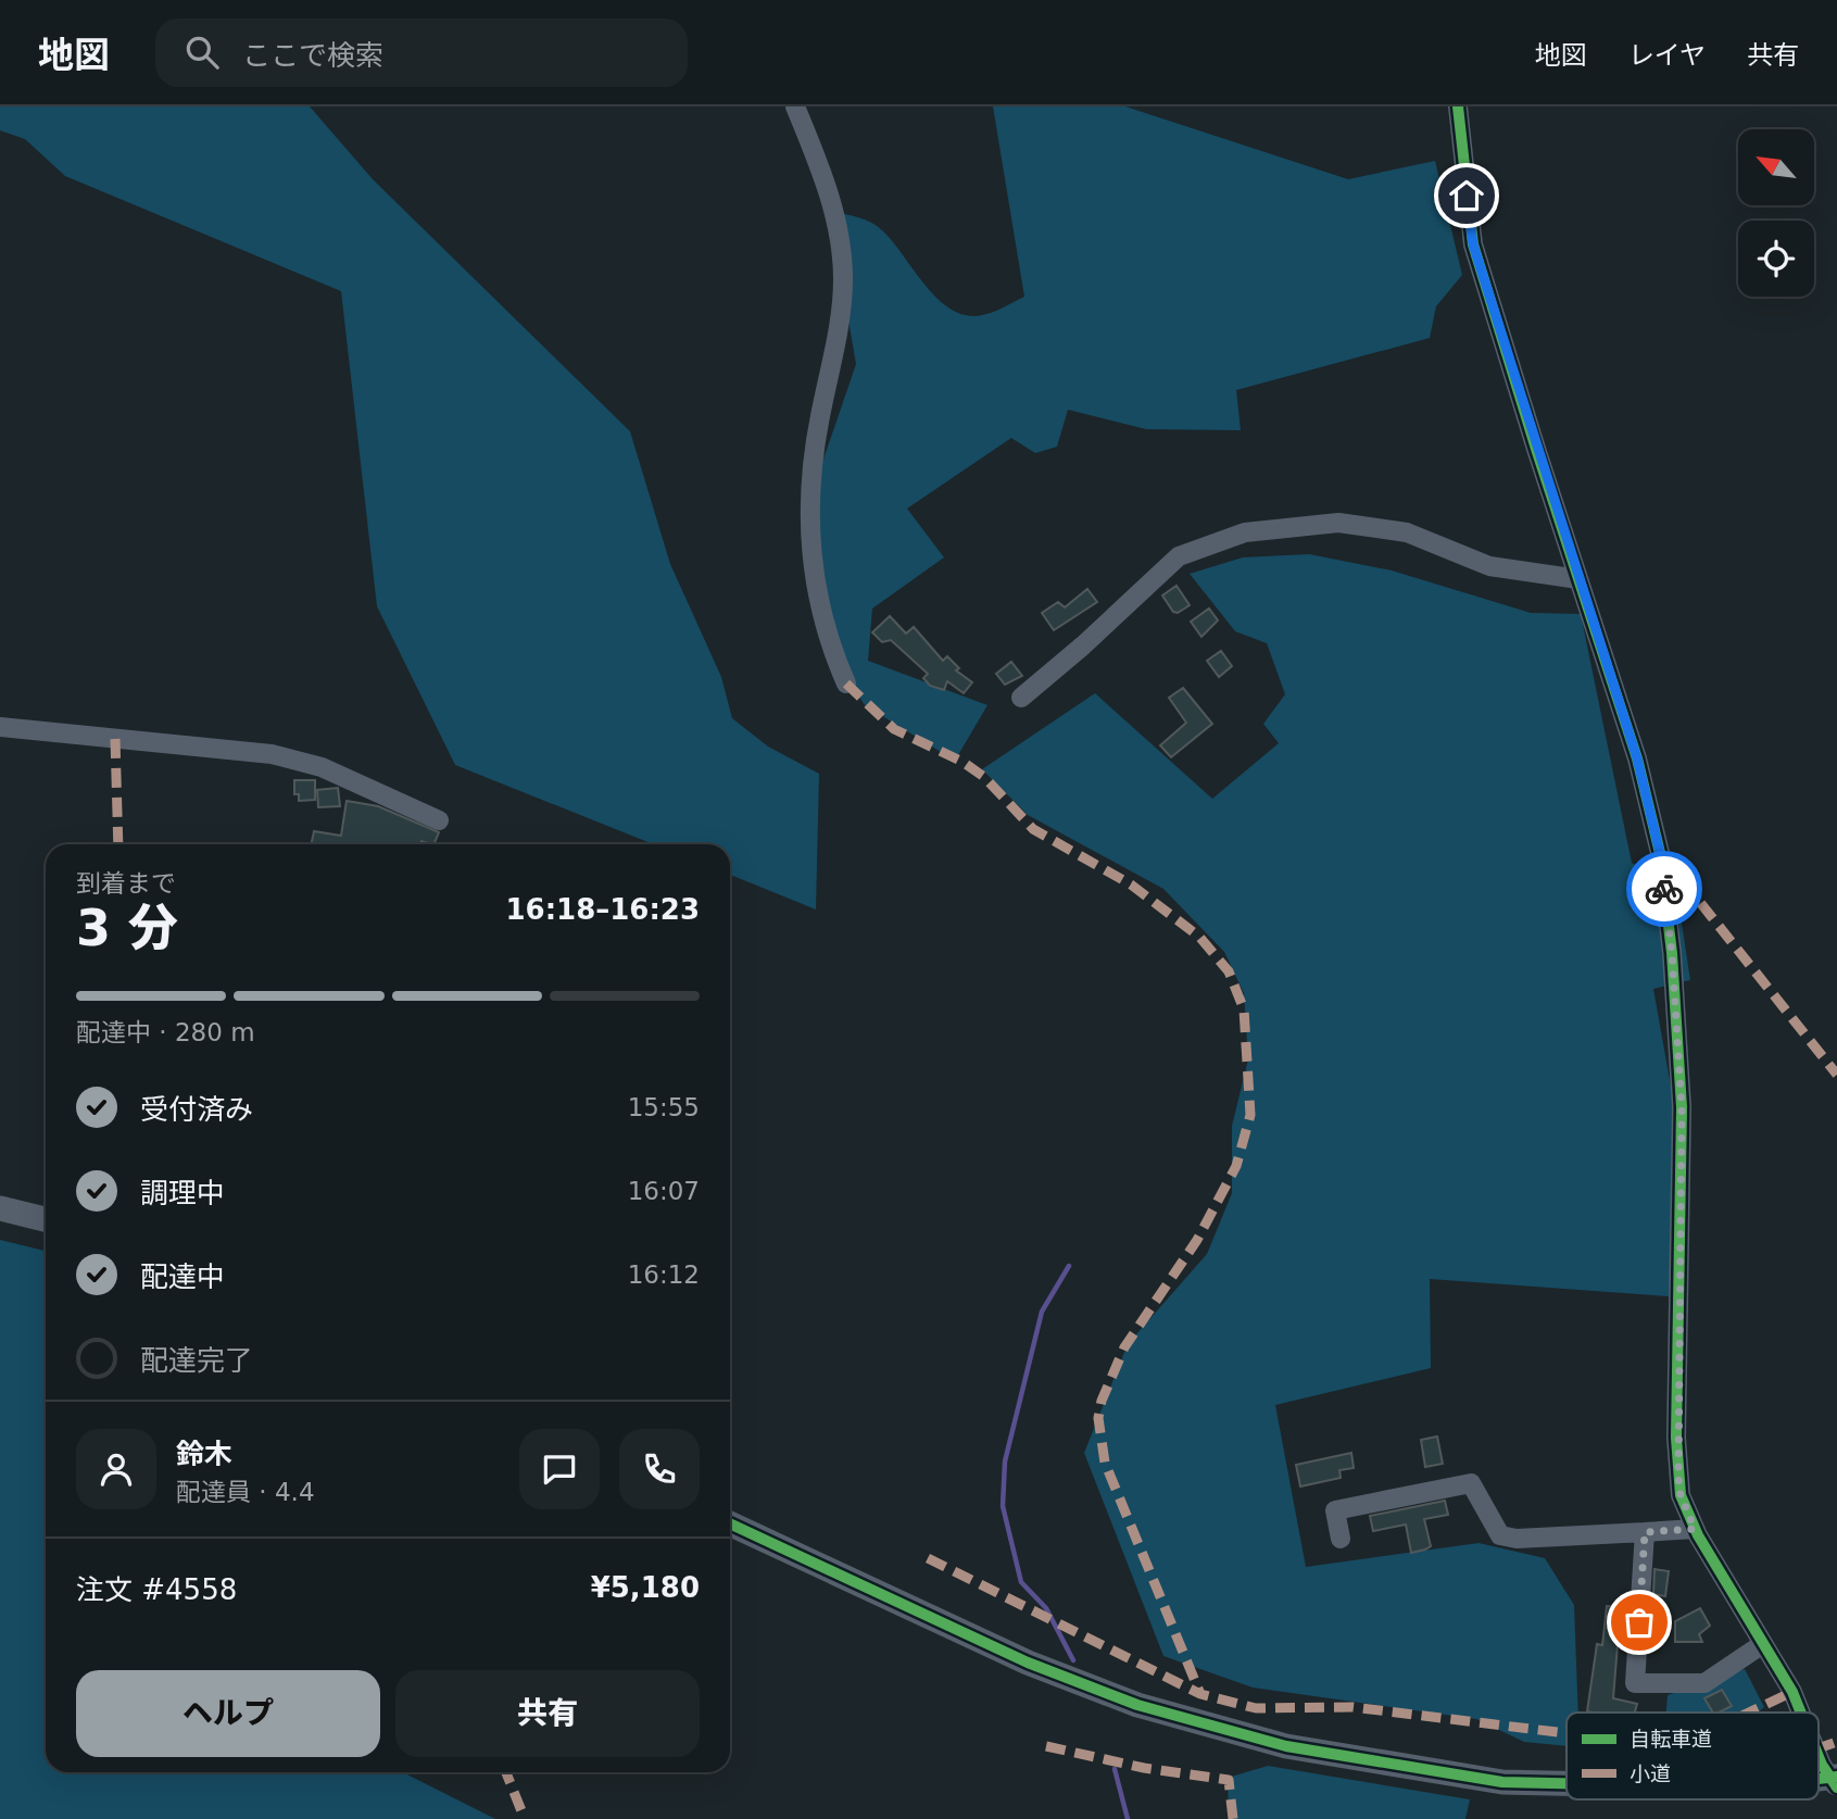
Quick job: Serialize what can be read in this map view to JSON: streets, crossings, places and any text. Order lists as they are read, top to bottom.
{
  "legend": ["自転車道", "小道"],
  "north": "top left",
  "page": {
    "header": "地図",
    "search": "ここで検索",
    "nav": ["地図", "レイヤ", "共有"],
    "heading": ["3 分", "到着まで", "16:18–16:23"],
    "panel": [
      "鈴木",
      "配達員 · 4.4",
      "注文 #4558",
      "¥5,180"
    ],
    "bar": "配達中 · 280 m",
    "list": [
      ["受付済み", "15:55"],
      ["調理中", "16:07"],
      ["配達中", "16:12"],
      "配達完了"
    ],
    "buttons": ["ヘルプ", "共有"]
  }
}
